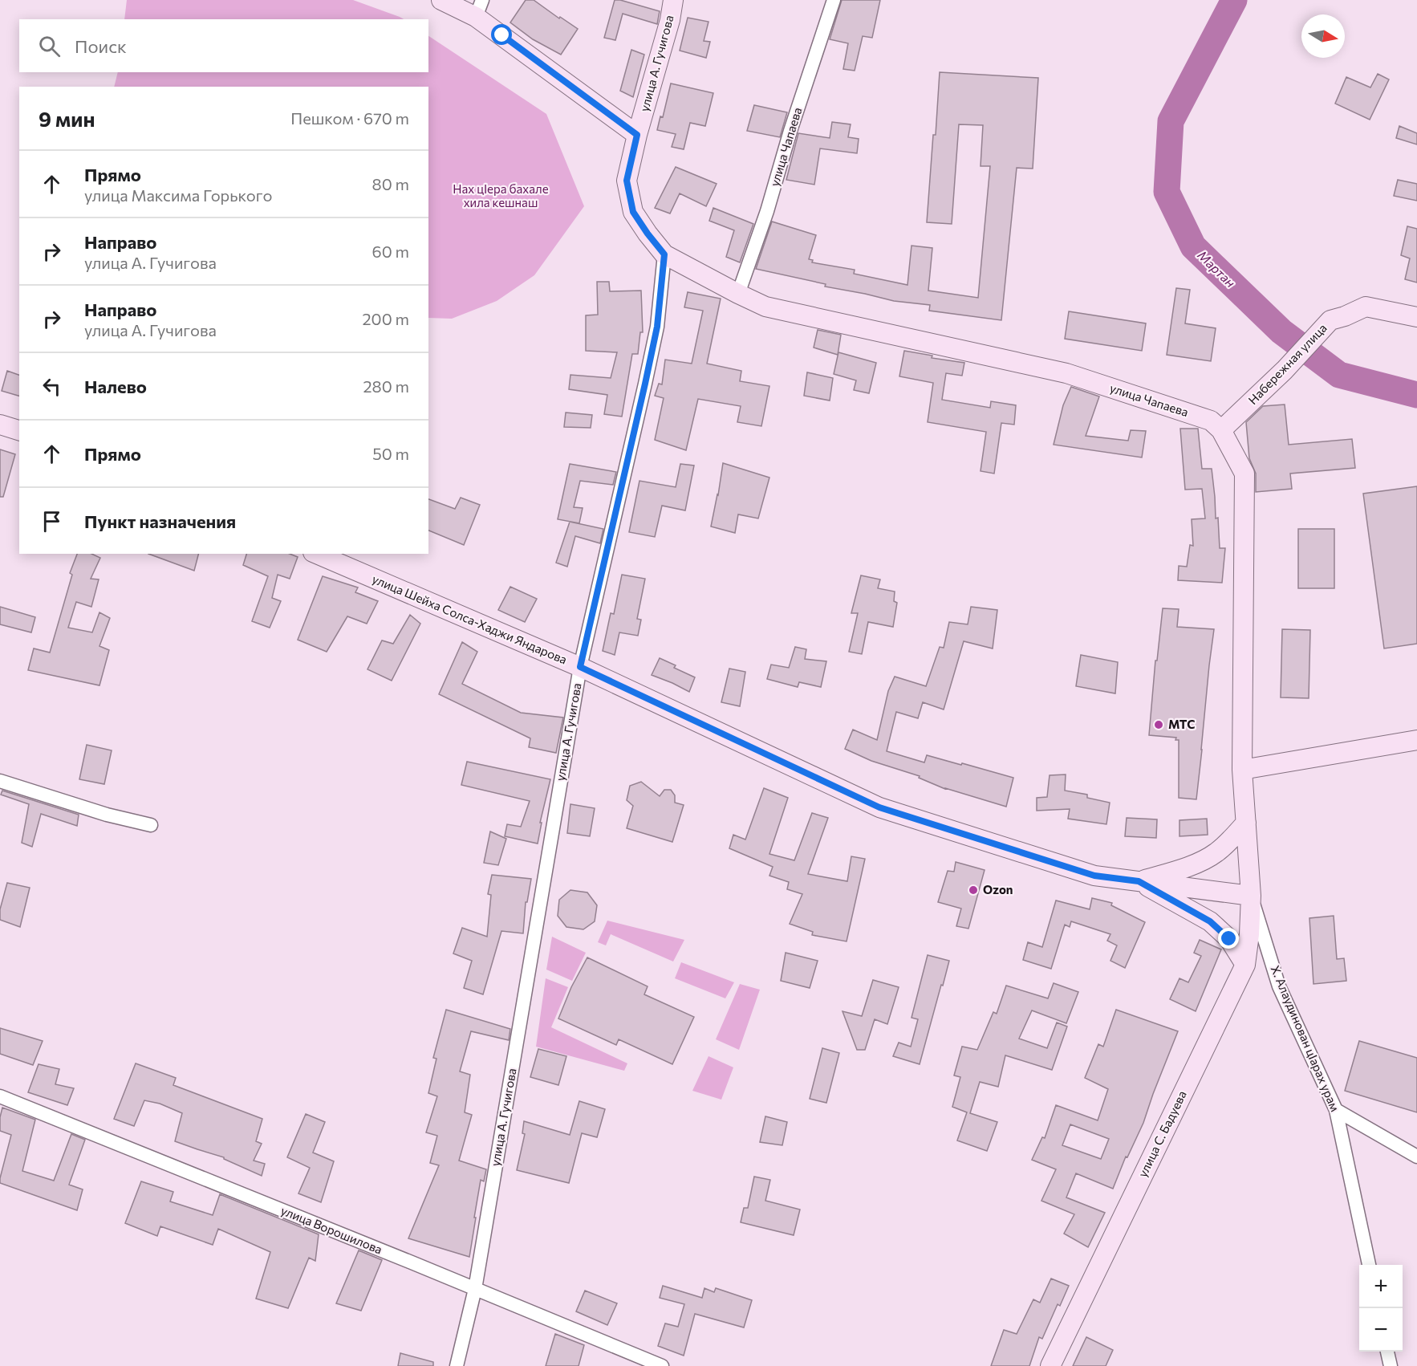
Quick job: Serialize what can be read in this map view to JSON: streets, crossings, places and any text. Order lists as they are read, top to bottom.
{
  "streets": {
    "street": [
      "улица А. Гучигова",
      "улица Чапаева",
      "Набережная улица",
      "улица Шейха Солса-Хаджи Яндарова",
      "Х. Алаудинован цIарах урам",
      "улица С. Бадуева",
      "улица Ворошилова"
    ]
  },
  "crossings": [
    ["улица А. Гучигова", "улица Чапаева"],
    ["улица А. Гучигова", "улица Шейха Солса-Хаджи Яндарова"],
    ["улица А. Гучигова", "улица Ворошилова"],
    ["улица Чапаева", "Набережная улица"],
    ["улица Чапаева", "улица С. Бадуева"],
    ["улица Шейха Солса-Хаджи Яндарова", "Х. Алаудинован цIарах урам"],
    ["улица Шейха Солса-Хаджи Яндарова", "улица С. Бадуева"],
    ["Х. Алаудинован цIарах урам", "улица С. Бадуева"]
  ],
  "water": ["Мартан"],
  "parks": ["Нах цIера бахале хила кешнаш"],
  "places": ["МТС", "Ozon"],
  "north": "right",
  "page": {
    "search": "Поиск",
    "heading": ["9 мин", "Пешком · 670 m"],
    "list": [
      ["Прямо", "улица Максима Горького", "80 m"],
      ["Направо", "улица А. Гучигова", "60 m"],
      ["Направо", "улица А. Гучигова", "200 m"],
      ["Налево", "280 m"],
      ["Прямо", "50 m"],
      "Пункт назначения"
    ],
    "map_buttons": ["+", "−"]
  }
}
